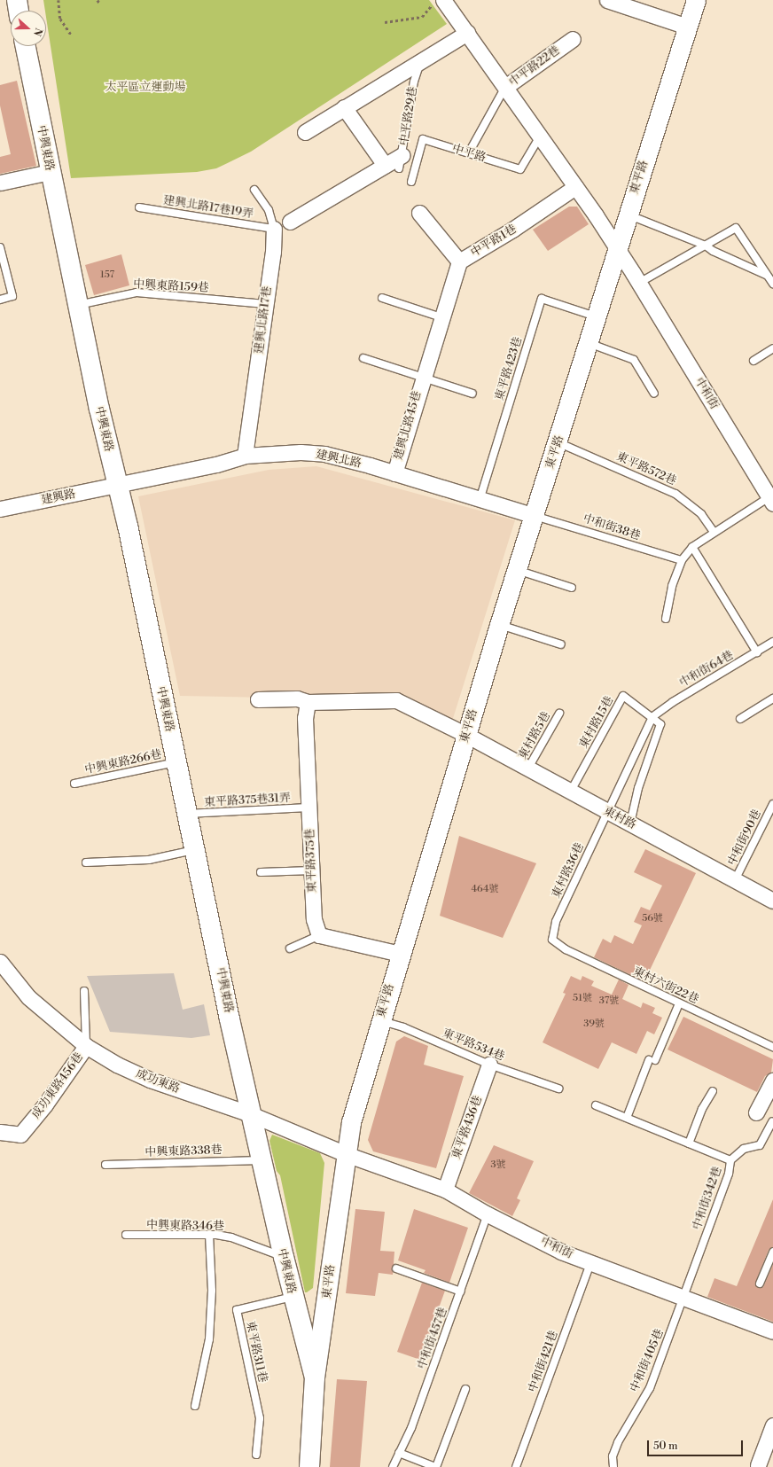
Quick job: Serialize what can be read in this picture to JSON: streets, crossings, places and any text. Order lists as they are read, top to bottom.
{
  "streets": {
    "main road": ["中興東路", "東平路"],
    "street": [
      "中平路22巷",
      "中平路29巷",
      "中平路1巷",
      "建興北路17巷",
      "中和街",
      "建興北路45巷",
      "建興北路",
      "建興路",
      "東村路",
      "東平路375巷",
      "成功東路",
      "成功東路456巷",
      "東平路436巷"
    ],
    "lane": [
      "中平路",
      "建興北路17巷19弄",
      "中興東路159巷",
      "東平路423巷",
      "東平路572巷",
      "中和街38巷",
      "中和街64巷",
      "東村路15巷",
      "東村路5巷",
      "中興東路266巷",
      "東平路375巷31弄",
      "中和街90巷",
      "東村路36巷",
      "東村六街22巷",
      "東平路534巷",
      "中興東路338巷",
      "中和街342巷",
      "中興東路346巷",
      "中和街457巷",
      "東平路311巷",
      "中和街405巷",
      "中和街421巷"
    ]
  },
  "crossings": [
    ["中平路22巷", "中平路"],
    ["中興東路", "東平路"],
    ["中興東路", "中興東路159巷"],
    ["中興東路", "建興北路"],
    ["中興東路", "建興路"],
    ["中興東路", "中興東路266巷"],
    ["中興東路", "東平路375巷31弄"],
    ["中興東路", "成功東路"],
    ["中興東路", "中興東路338巷"],
    ["中興東路", "中興東路346巷"],
    ["中興東路", "東平路311巷"],
    ["東平路", "東平路423巷"],
    ["東平路", "中和街"],
    ["東平路", "建興北路"],
    ["東平路", "東平路572巷"],
    ["東平路", "中和街38巷"],
    ["東平路", "東村路"],
    ["東平路", "東平路534巷"],
    ["東平路", "成功東路"],
    ["建興北路17巷19弄", "建興北路17巷"],
    ["中平路1巷", "建興北路45巷"],
    ["中興東路159巷", "建興北路17巷"],
    ["建興北路17巷", "建興北路"],
    ["東平路423巷", "建興北路"],
    ["中和街", "成功東路"],
    ["中和街", "東平路436巷"],
    ["中和街", "中和街342巷"],
    ["中和街", "中和街457巷"],
    ["中和街", "中和街405巷"],
    ["中和街", "中和街421巷"],
    ["建興北路45巷", "建興北路"],
    ["建興北路", "建興路"],
    ["建興北路", "中和街38巷"],
    ["中和街64巷", "東村路15巷"],
    ["中和街64巷", "東村路"],
    ["中和街64巷", "東村路36巷"],
    ["東村路15巷", "東村路"],
    ["東村路5巷", "東村路"],
    ["東平路375巷31弄", "東平路375巷"],
    ["東村路", "中和街90巷"],
    ["東村路", "東村路36巷"],
    ["東村路36巷", "東村六街22巷"],
    ["東平路534巷", "東平路436巷"],
    ["成功東路", "成功東路456巷"],
    ["中和街342巷", "中和街405巷"]
  ],
  "parks": ["太平區立運動場"],
  "house_numbers": [
    "157",
    "464號",
    "56號",
    "51號",
    "37號",
    "39號",
    "3號"
  ],
  "scale_bar": "50 m",
  "north": "right"
}
